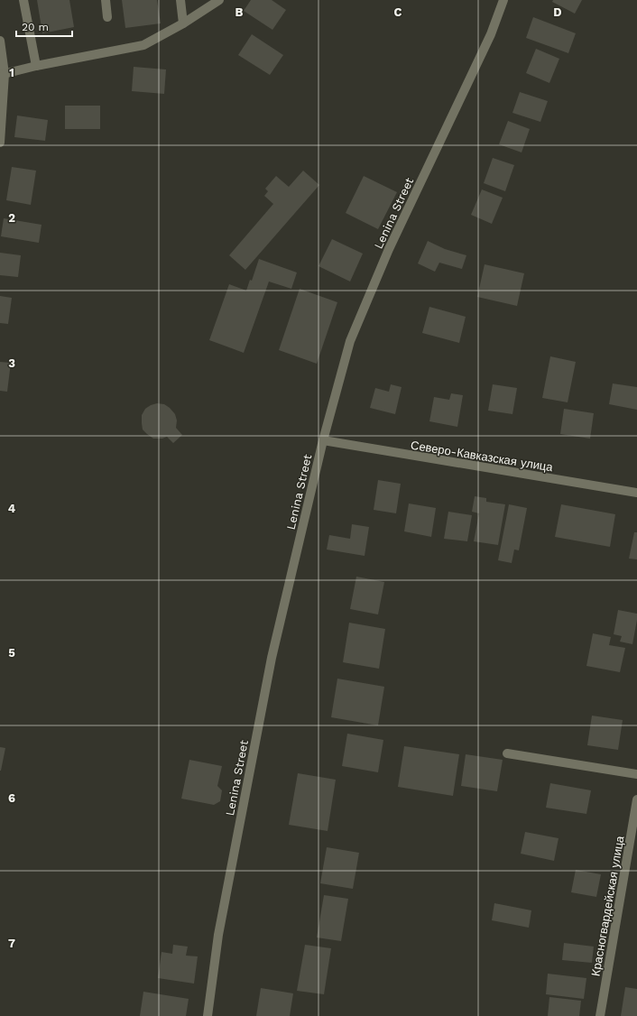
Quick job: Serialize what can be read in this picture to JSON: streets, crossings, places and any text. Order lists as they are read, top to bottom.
{
  "streets": {
    "street": ["Lenina Street", "Северо-Кавказская улица", "Красногвардейская улица"]
  },
  "crossings": [
    ["Lenina Street", "Северо-Кавказская улица"]
  ],
  "scale_bar": "20 m",
  "grid": {
    "columns": ["B", "C", "D"],
    "rows": [
      "1",
      "2",
      "3",
      "4",
      "5",
      "6",
      "7"
    ]
  }
}
